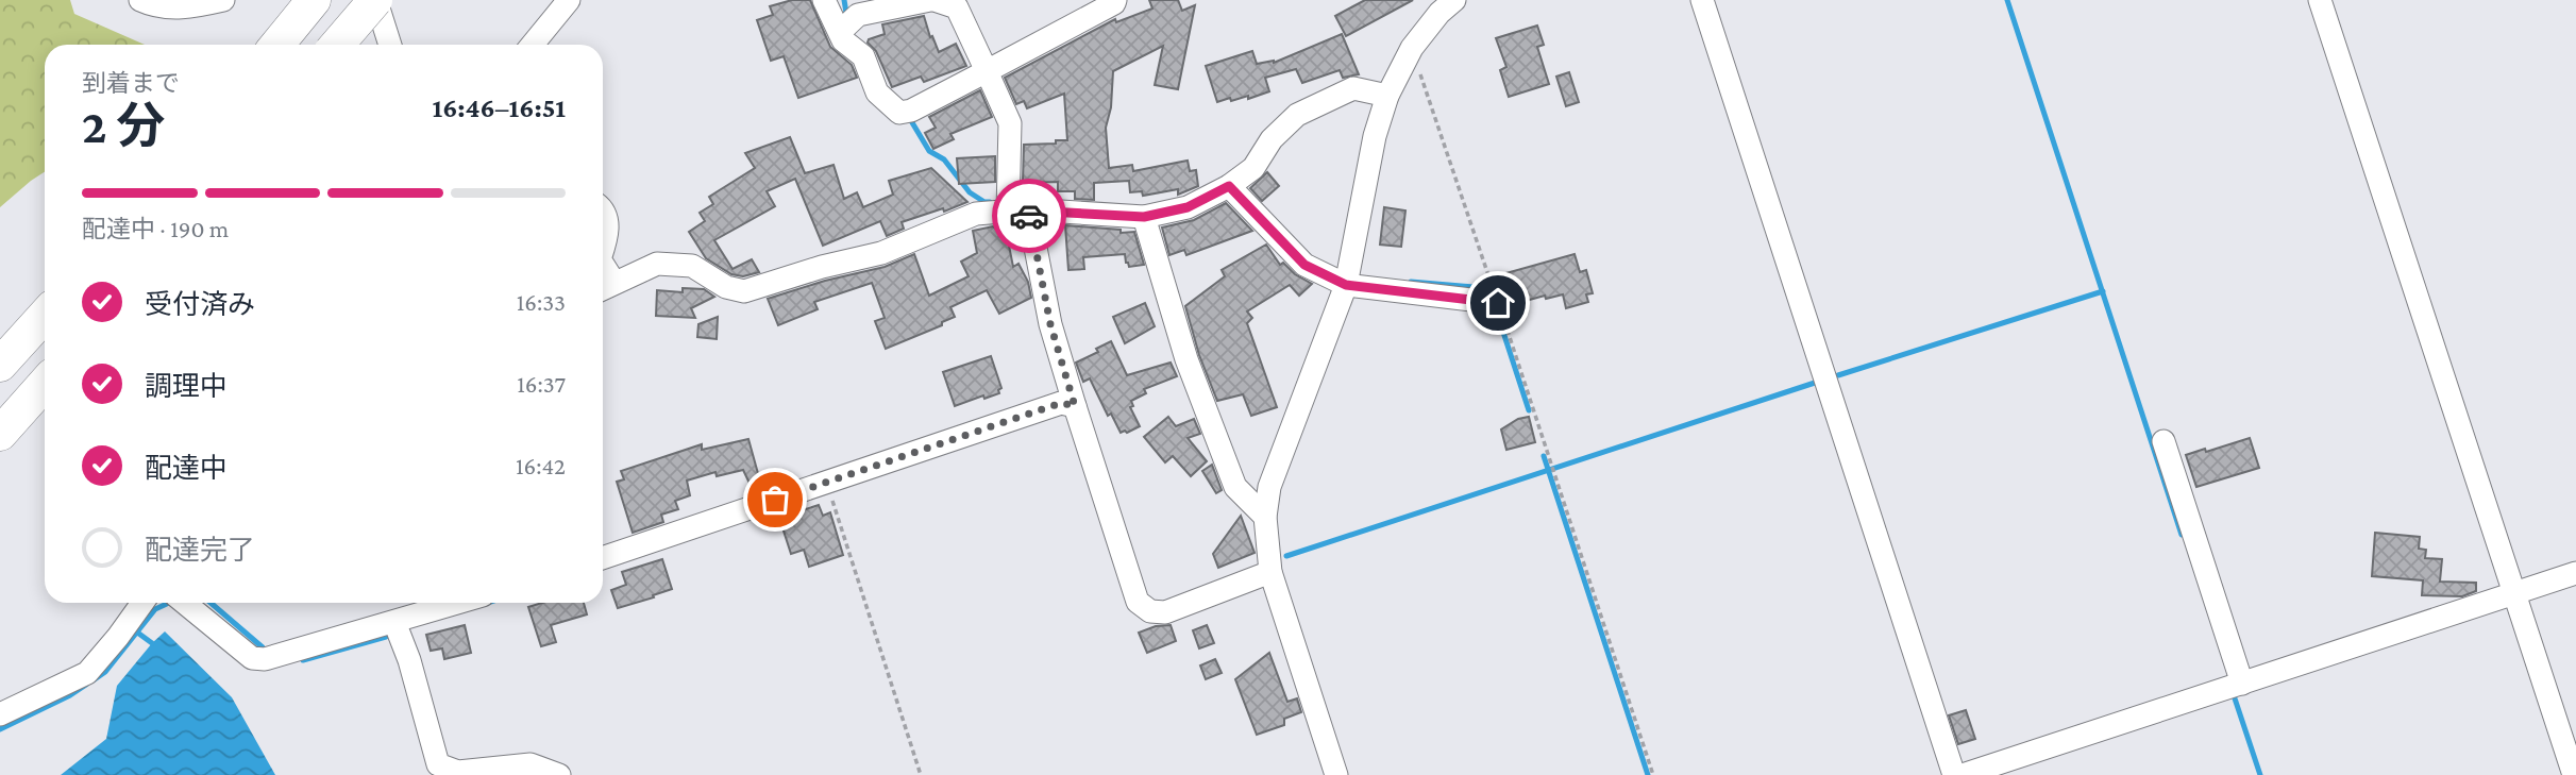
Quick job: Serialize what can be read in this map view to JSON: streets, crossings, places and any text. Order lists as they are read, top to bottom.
{
  "page": {
    "heading": ["2 分", "到着まで", "16:46–16:51"],
    "bar": "配達中 · 190 m",
    "list": [
      ["受付済み", "16:33"],
      ["調理中", "16:37"],
      ["配達中", "16:42"],
      "配達完了"
    ]
  }
}
